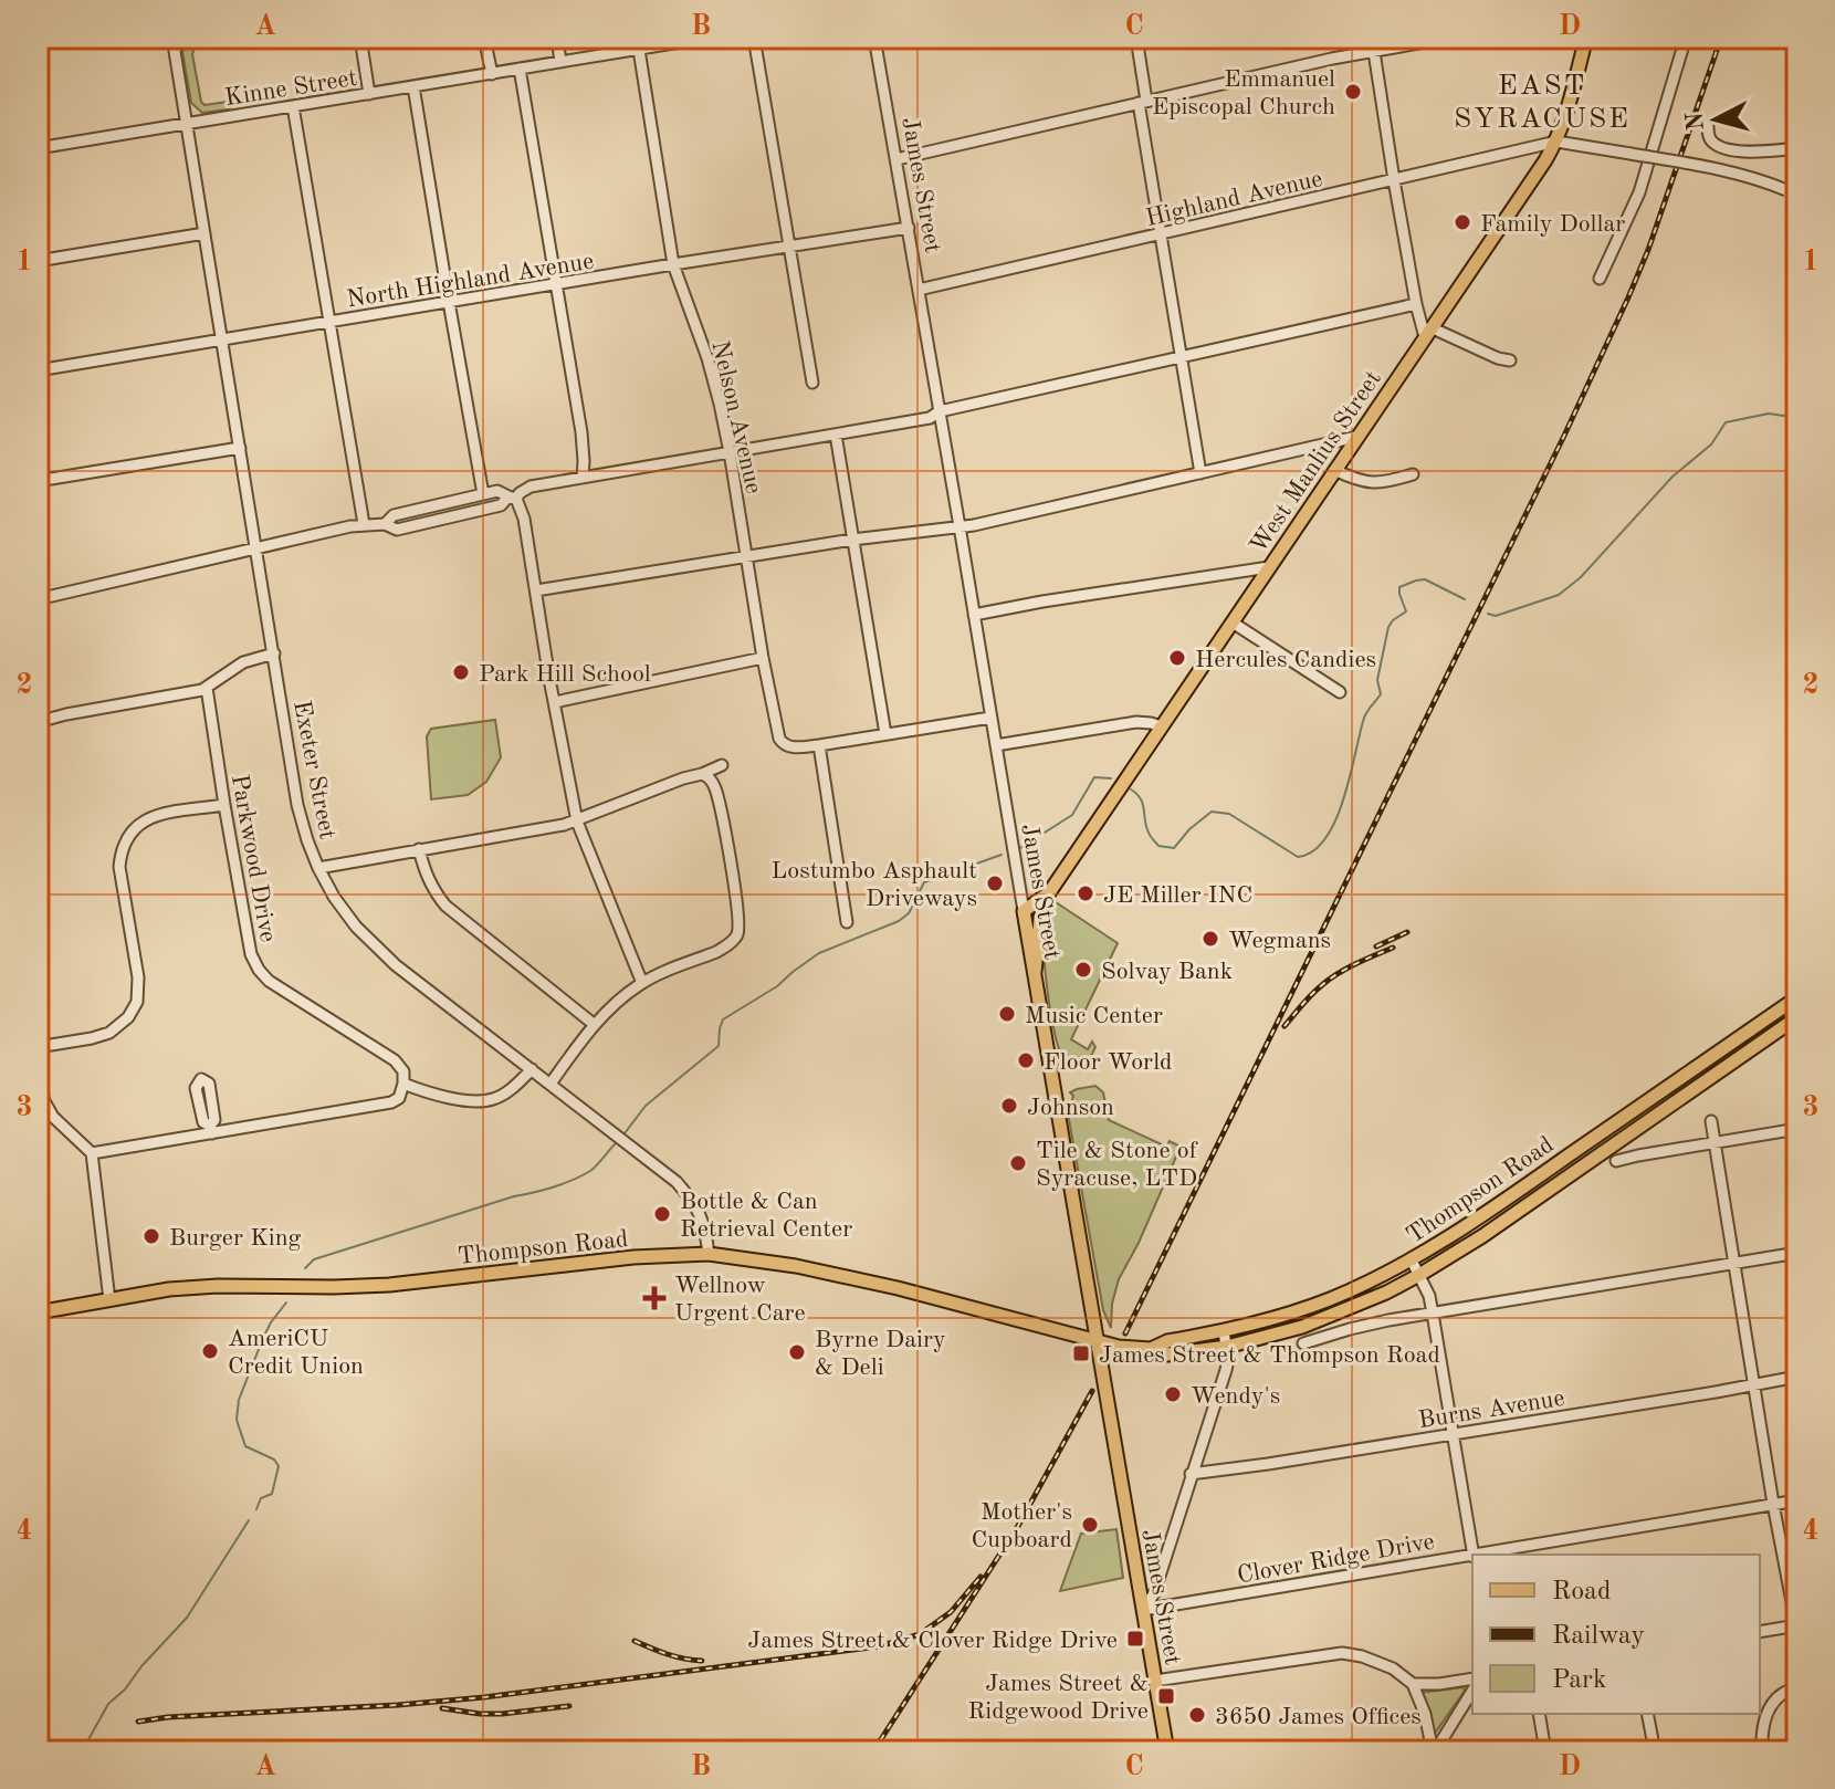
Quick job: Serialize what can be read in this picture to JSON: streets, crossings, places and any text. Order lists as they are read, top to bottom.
{
  "streets": {
    "main road": ["James Street", "West Manlius Street", "Thompson Road"],
    "street": [
      "Kinne Street",
      "Highland Avenue",
      "North Highland Avenue",
      "Nelson Avenue",
      "Exeter Street",
      "Parkwood Drive",
      "Burns Avenue",
      "Clover Ridge Drive"
    ]
  },
  "crossings": [
    ["Kinne Street", "Nelson Avenue"],
    ["Kinne Street", "Exeter Street"],
    ["James Street", "Highland Avenue"],
    ["James Street", "North Highland Avenue"],
    ["James Street", "West Manlius Street"],
    ["James Street", "Thompson Road"],
    ["James Street", "Clover Ridge Drive"],
    ["Highland Avenue", "West Manlius Street"],
    ["North Highland Avenue", "Nelson Avenue"],
    ["North Highland Avenue", "Exeter Street"],
    ["Exeter Street", "Thompson Road"]
  ],
  "districts": ["EAST SYRACUSE"],
  "places": {
    "other": [
      "Emmanuel Episcopal Church",
      "Family Dollar",
      "Hercules Candies",
      "Park Hill School",
      "Lostumbo Asphault Driveways",
      "JE Miller INC",
      "Wegmans",
      "Solvay Bank",
      "Music Center",
      "Floor World",
      "Johnson",
      "Tile & Stone of Syracuse, LTD",
      "Bottle & Can Retrieval Center",
      "Burger King",
      "AmeriCU Credit Union",
      "Byrne Dairy & Deli",
      "Wendy's",
      "Mother's Cupboard",
      "3650 James Offices"
    ],
    "health": ["Wellnow Urgent Care"],
    "transit": ["James Street & Thompson Road", "James Street & Clover Ridge Drive", "James Street & Ridgewood Drive"]
  },
  "legend": ["Road", "Railway", "Park"],
  "north": "left",
  "grid": {
    "columns": [
      "A",
      "B",
      "C",
      "D"
    ],
    "rows": [
      "1",
      "2",
      "3",
      "4"
    ]
  }
}
